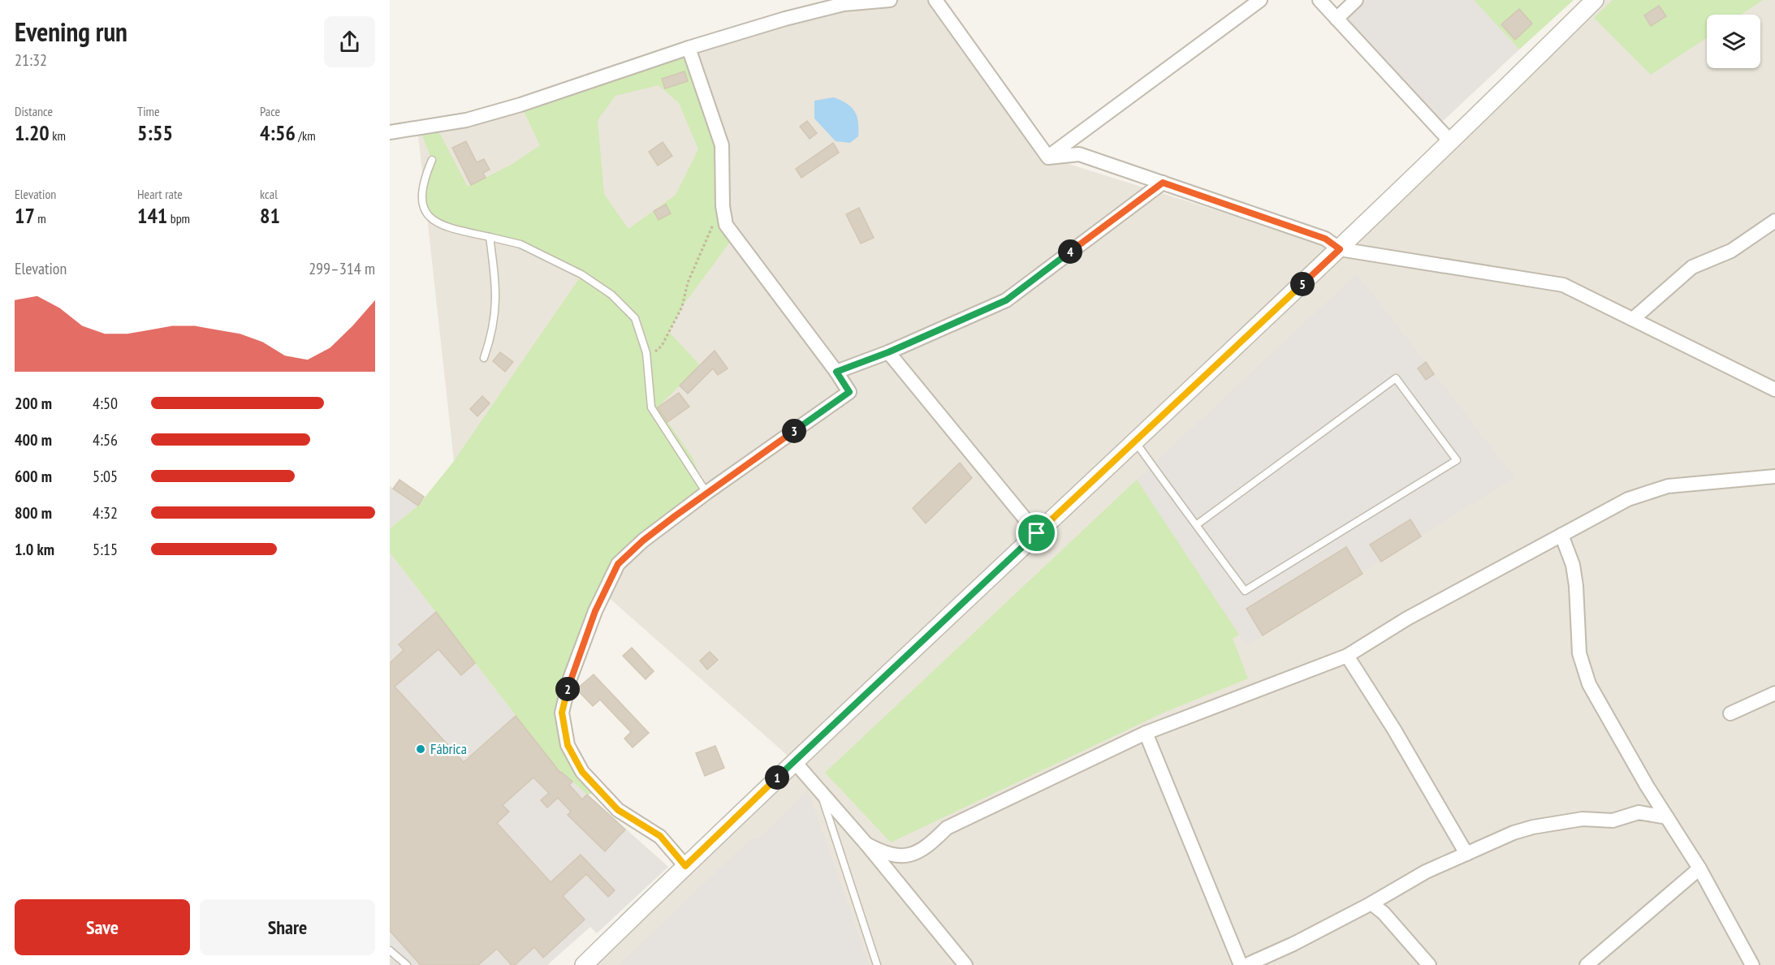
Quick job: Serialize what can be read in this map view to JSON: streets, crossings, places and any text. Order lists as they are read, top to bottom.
{
  "places": ["Fábrica"],
  "page": {
    "heading": ["Evening run", "21:32"],
    "stats": [
      ["Distance", "1.20 km"],
      ["Time", "5:55"],
      ["Pace", "4:56 /km"],
      ["Elevation", "17 m"],
      ["Heart rate", "141 bpm"],
      ["kcal", "81"]
    ],
    "pins": [
      "4",
      "5",
      "3",
      "2",
      "1"
    ],
    "chart": ["Elevation", "299–314 m"],
    "list": [
      {
        "name": "200 m",
        "note": "4:50"
      },
      {
        "name": "400 m",
        "note": "4:56"
      },
      {
        "name": "600 m",
        "note": "5:05"
      },
      {
        "name": "800 m",
        "note": "4:32"
      },
      {
        "name": "1.0 km",
        "note": "5:15"
      }
    ],
    "buttons": ["Save", "Share"]
  }
}
